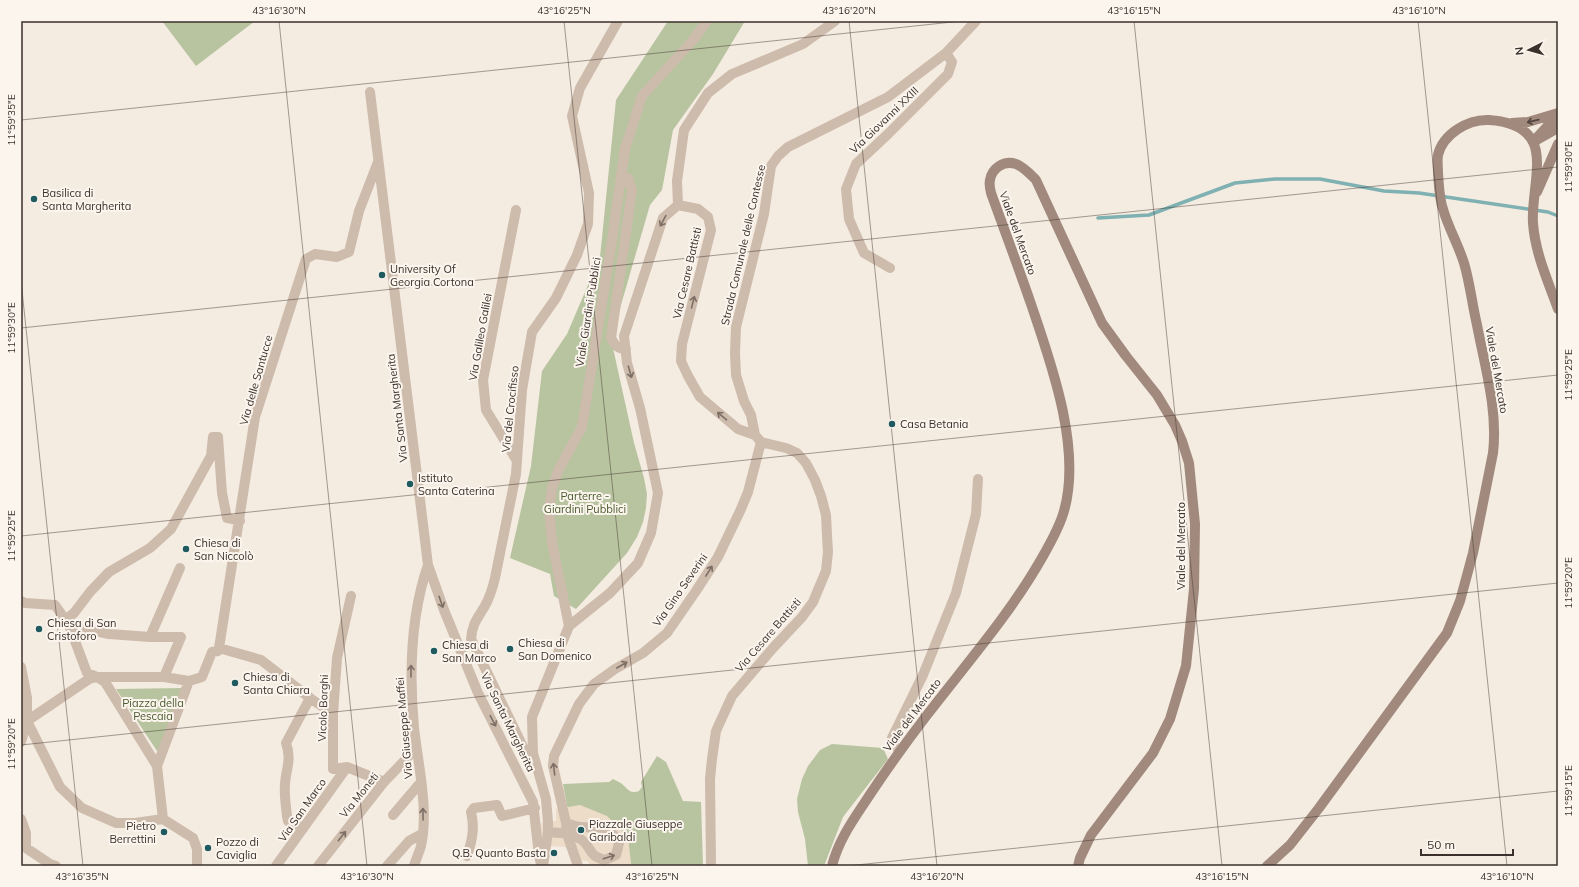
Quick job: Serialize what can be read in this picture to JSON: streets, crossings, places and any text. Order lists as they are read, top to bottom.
{
  "streets": {
    "main road": ["Viale del Mercato"],
    "street": [
      "Via Giovanni XXIII",
      "Strada Comunale delle Contesse",
      "Via Cesare Battisti",
      "Viale Giardini Pubblici",
      "Via Galileo Galilei",
      "Via delle Santucce",
      "Via Santa Margherita",
      "Via del Crocifisso",
      "Via Gino Severini",
      "Vicolo Borghi",
      "Via Giuseppe Maffei",
      "Via Moneti",
      "Via San Marco"
    ]
  },
  "crossings": [
    ["Via Giovanni XXIII", "Strada Comunale delle Contesse"],
    ["Strada Comunale delle Contesse", "Via Cesare Battisti"],
    ["Strada Comunale delle Contesse", "Via Gino Severini"],
    ["Via Cesare Battisti", "Via Gino Severini"],
    ["Via Galileo Galilei", "Via del Crocifisso"],
    ["Via delle Santucce", "Via Santa Margherita"],
    ["Via Santa Margherita", "Via Giuseppe Maffei"],
    ["Vicolo Borghi", "Via Moneti"],
    ["Vicolo Borghi", "Via San Marco"],
    ["Via Giuseppe Maffei", "Via Moneti"]
  ],
  "one_way": ["Via Gino Severini", "Via Giuseppe Maffei"],
  "parks": ["Parterre - Giardini Pubblici", "Piazza della Pescaia"],
  "places": [
    "Basilica di Santa Margherita",
    "University Of Georgia Cortona",
    "Casa Betania",
    "Istituto Santa Caterina",
    "Chiesa di San Niccolò",
    "Chiesa di San Cristoforo",
    "Chiesa di San Domenico",
    "Chiesa di San Marco",
    "Chiesa di Santa Chiara",
    "Piazzale Giuseppe Garibaldi",
    "Pietro Berrettini",
    "Pozzo di Caviglia",
    "Q.B. Quanto Basta"
  ],
  "scale_bar": "50 m",
  "north": "left",
  "coordinates": [
    "43°16'30\"N",
    "43°16'25\"N",
    "43°16'20\"N",
    "43°16'15\"N",
    "43°16'10\"N",
    "11°59'35\"E",
    "11°59'30\"E",
    "11°59'25\"E",
    "11°59'20\"E",
    "11°59'15\"E",
    "43°16'35\"N"
  ]
}
